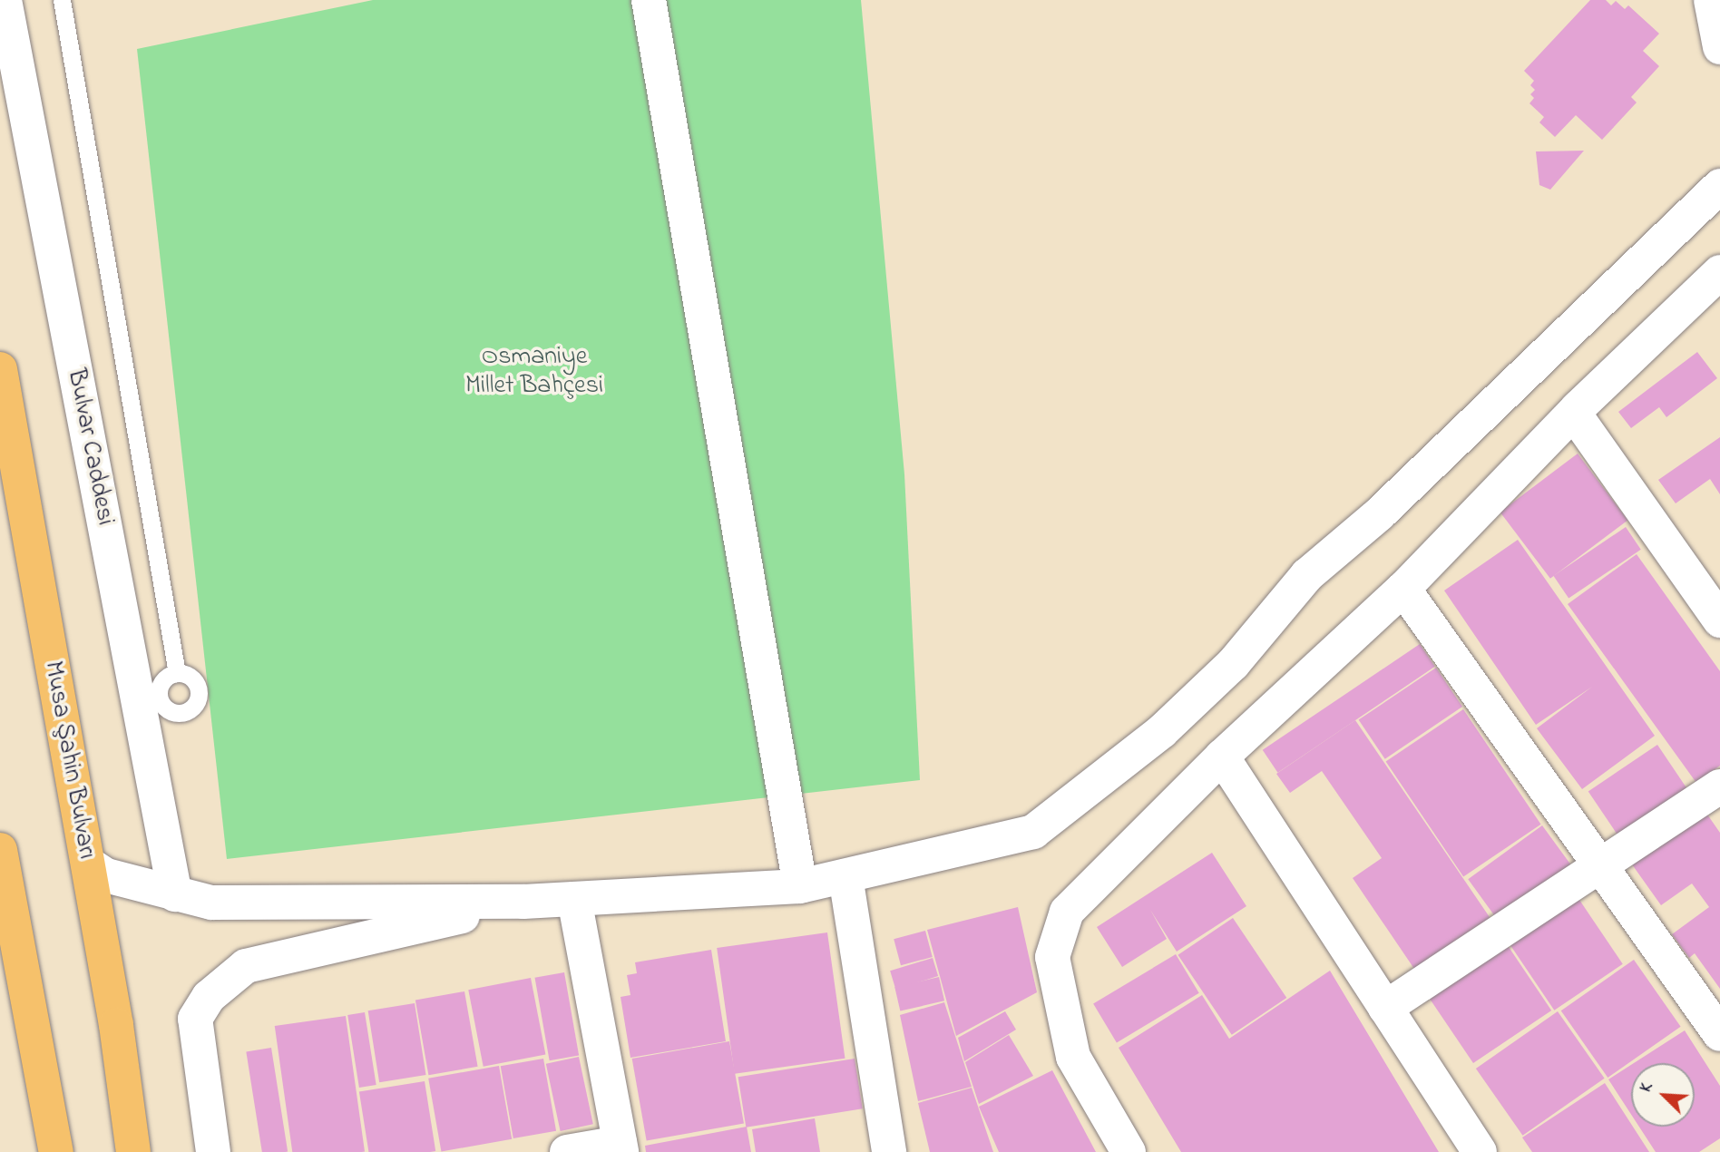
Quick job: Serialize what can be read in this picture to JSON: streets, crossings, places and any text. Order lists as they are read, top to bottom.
{
  "streets": {
    "main road": ["Musa Şahin Bulvarı"],
    "street": ["Bulvar Caddesi"]
  },
  "parks": ["Osmaniye Millet Bahçesi"],
  "north": "top left"
}
